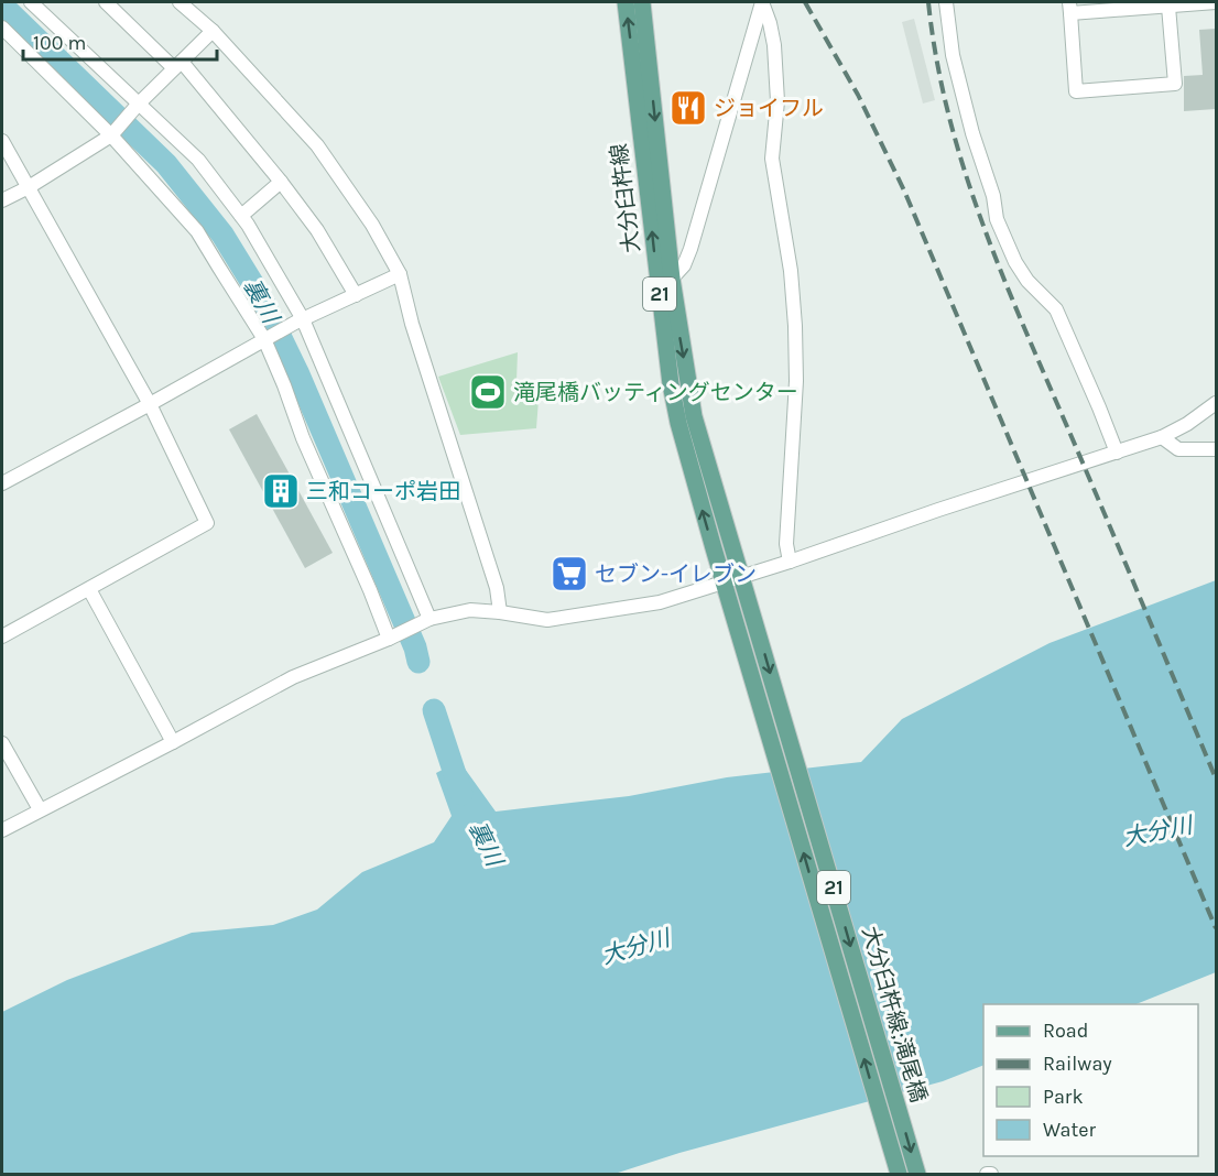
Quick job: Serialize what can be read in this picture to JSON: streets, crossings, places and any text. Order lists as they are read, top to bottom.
{
  "streets": {
    "main road": ["大分臼杵線", "21", "大分臼杵線;滝尾橋"]
  },
  "crossings": [
    ["大分臼杵線", "大分臼杵線;滝尾橋"]
  ],
  "water": ["裏川", "大分川"],
  "places": {
    "restaurant": ["ジョイフル"],
    "sports": ["滝尾橋バッティングセンター"],
    "building": ["三和コーポ岩田"],
    "supermarket": ["セブン-イレブン"]
  },
  "legend": [
    "Road",
    "Railway",
    "Park",
    "Water"
  ],
  "scale_bar": "100 m"
}
